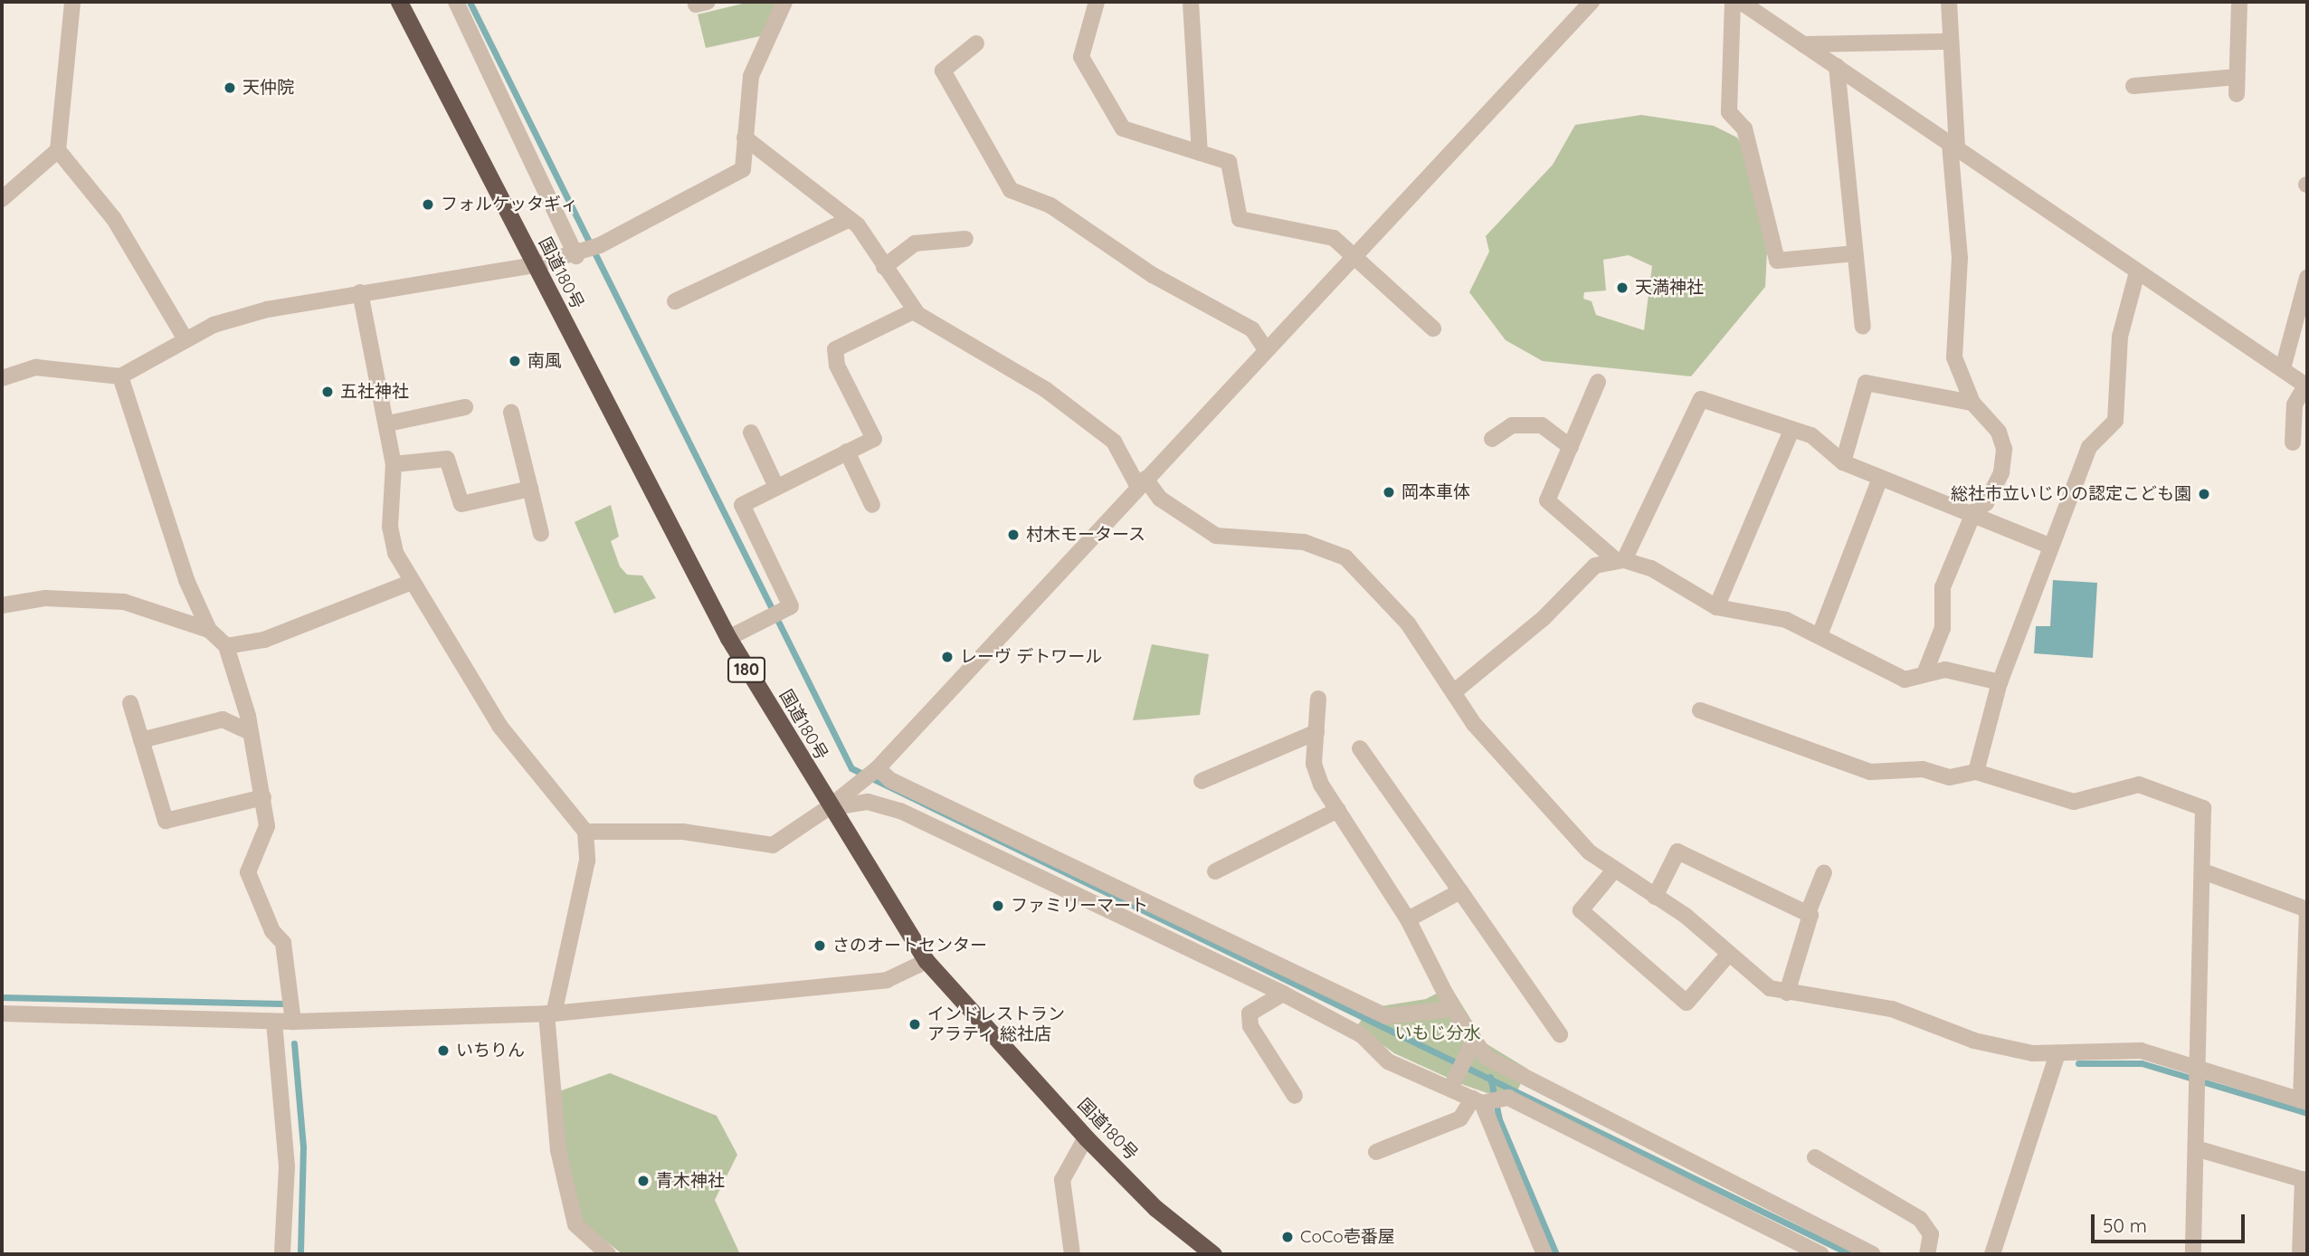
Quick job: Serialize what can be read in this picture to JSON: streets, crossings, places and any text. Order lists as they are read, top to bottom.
{
  "streets": {
    "highway": ["国道180号", "180"]
  },
  "parks": ["いもじ分水"],
  "places": [
    "天仲院",
    "フォルケッタギィ",
    "天満神社",
    "南風",
    "五社神社",
    "岡本車体",
    "総社市立いじりの認定こども園",
    "村木モータース",
    "レーヴ デトワール",
    "ファミリーマート",
    "さのオートセンター",
    "インドレストラン アラティ 総社店",
    "いちりん",
    "青木神社",
    "CoCo壱番屋"
  ],
  "scale_bar": "50 m"
}
